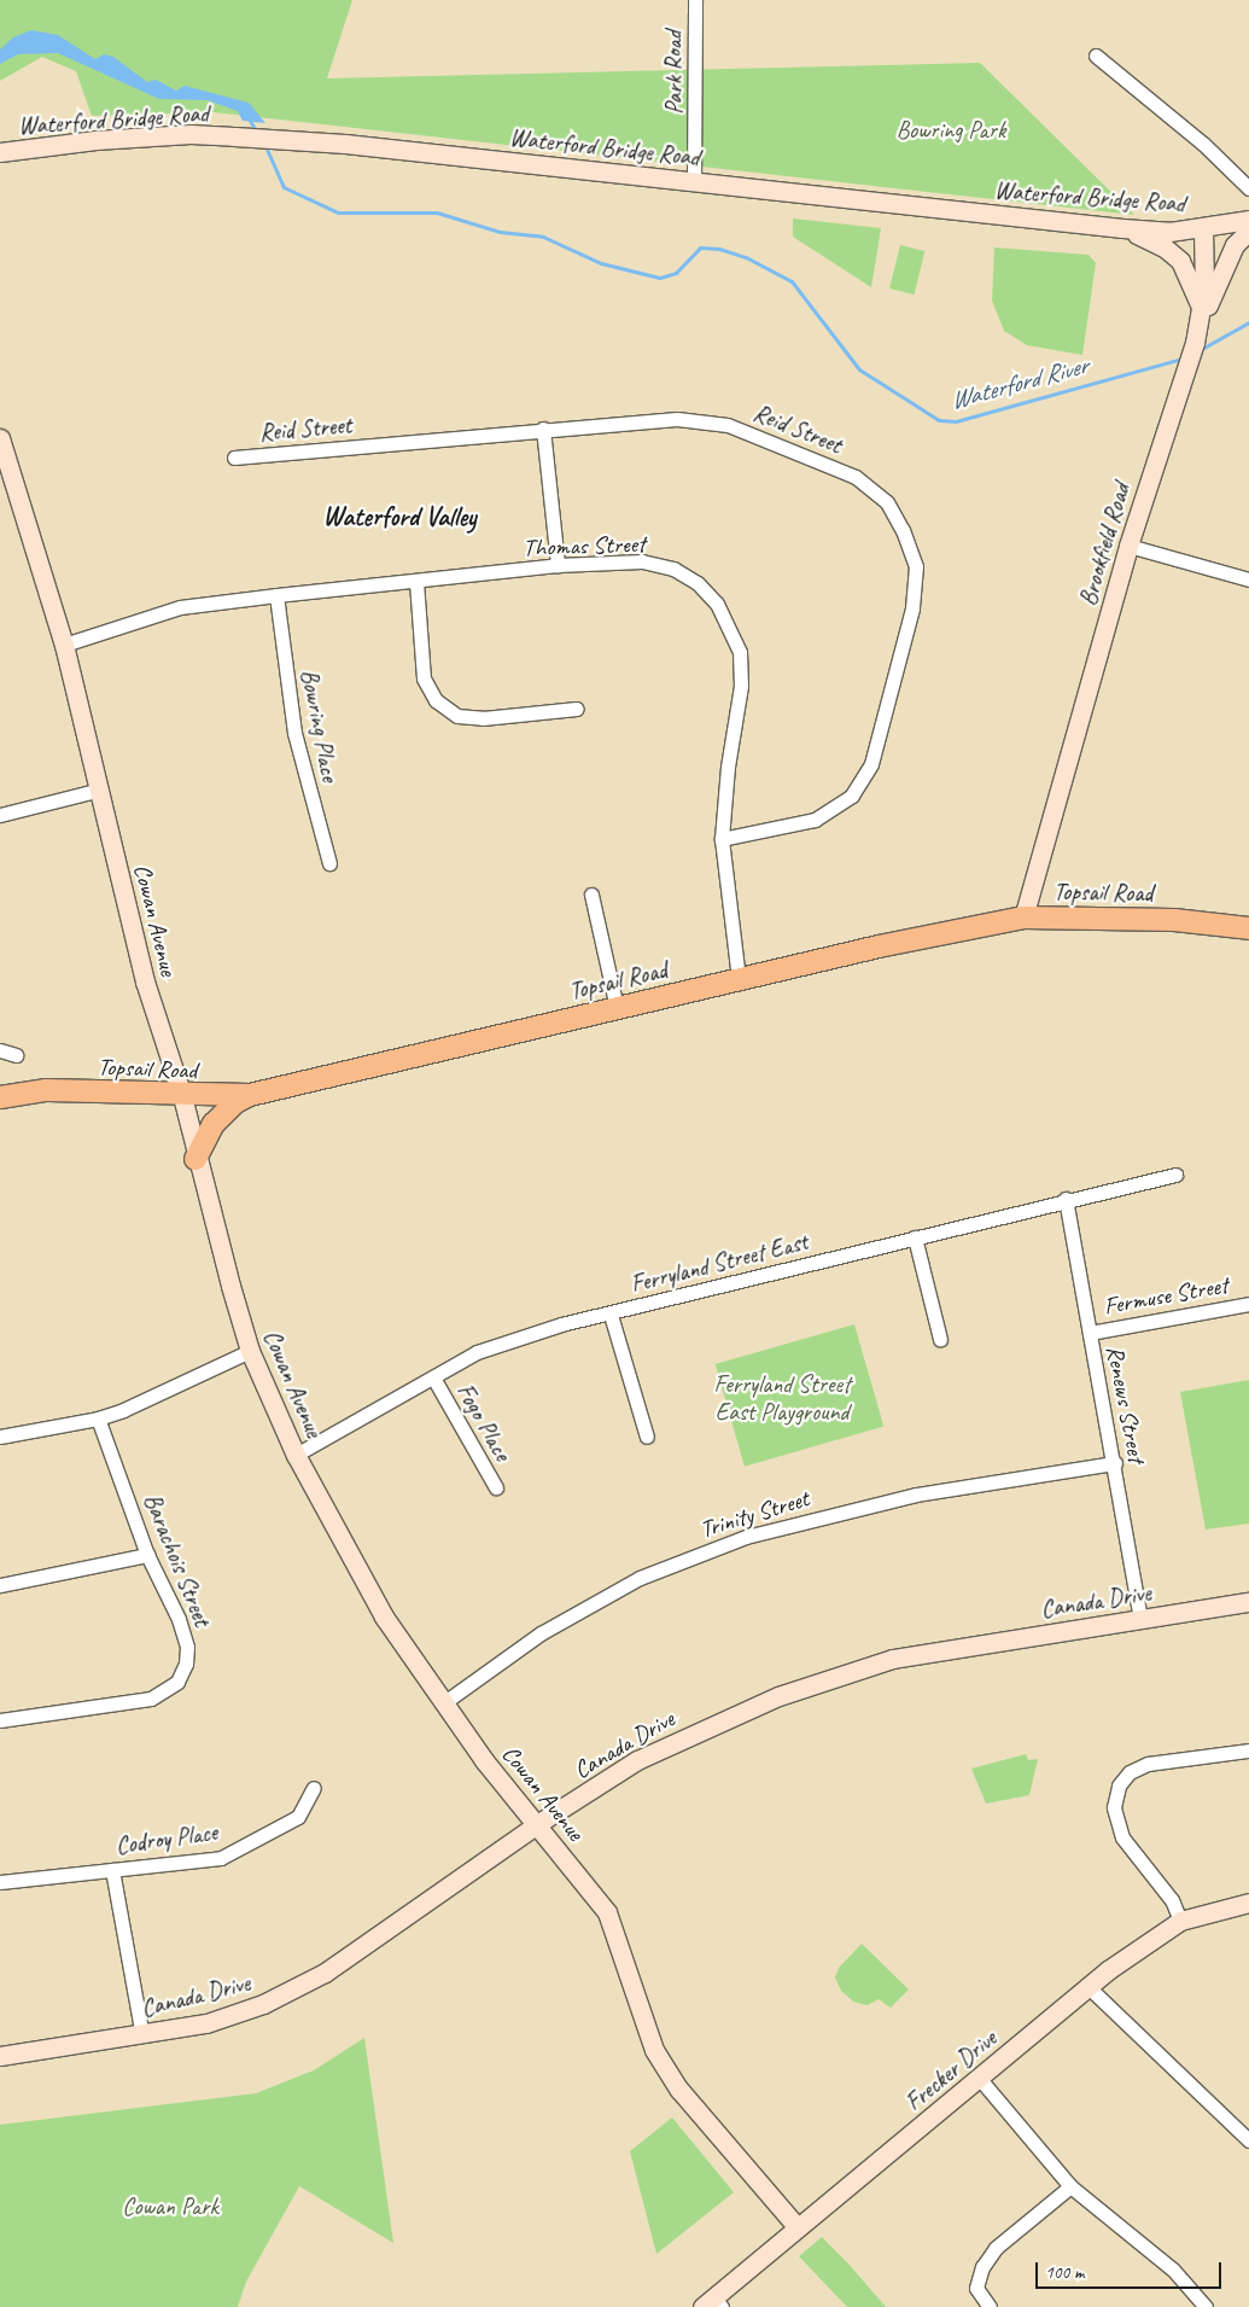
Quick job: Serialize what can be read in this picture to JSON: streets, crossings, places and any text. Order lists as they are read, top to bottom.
{
  "streets": {
    "main road": ["Topsail Road"],
    "street": [
      "Park Road",
      "Waterford Bridge Road",
      "Reid Street",
      "Brookfield Road",
      "Thomas Street",
      "Bowring Place",
      "Cowan Avenue",
      "Ferryland Street East",
      "Fermuse Street",
      "Renews Street",
      "Fogo Place",
      "Trinity Street",
      "Barachois Street",
      "Canada Drive",
      "Codroy Place",
      "Frecker Drive"
    ]
  },
  "crossings": [
    ["Park Road", "Waterford Bridge Road"],
    ["Waterford Bridge Road", "Brookfield Road"],
    ["Reid Street", "Thomas Street"],
    ["Brookfield Road", "Topsail Road"],
    ["Thomas Street", "Bowring Place"],
    ["Thomas Street", "Topsail Road"],
    ["Thomas Street", "Cowan Avenue"],
    ["Topsail Road", "Cowan Avenue"],
    ["Cowan Avenue", "Ferryland Street East"],
    ["Cowan Avenue", "Trinity Street"],
    ["Cowan Avenue", "Canada Drive"],
    ["Cowan Avenue", "Frecker Drive"],
    ["Ferryland Street East", "Renews Street"],
    ["Ferryland Street East", "Fogo Place"],
    ["Fermuse Street", "Renews Street"],
    ["Renews Street", "Trinity Street"],
    ["Renews Street", "Canada Drive"]
  ],
  "districts": ["Waterford Valley"],
  "water": ["Waterford River"],
  "parks": ["Bowring Park", "Ferryland Street East Playground", "Cowan Park"],
  "scale_bar": "100 m"
}
